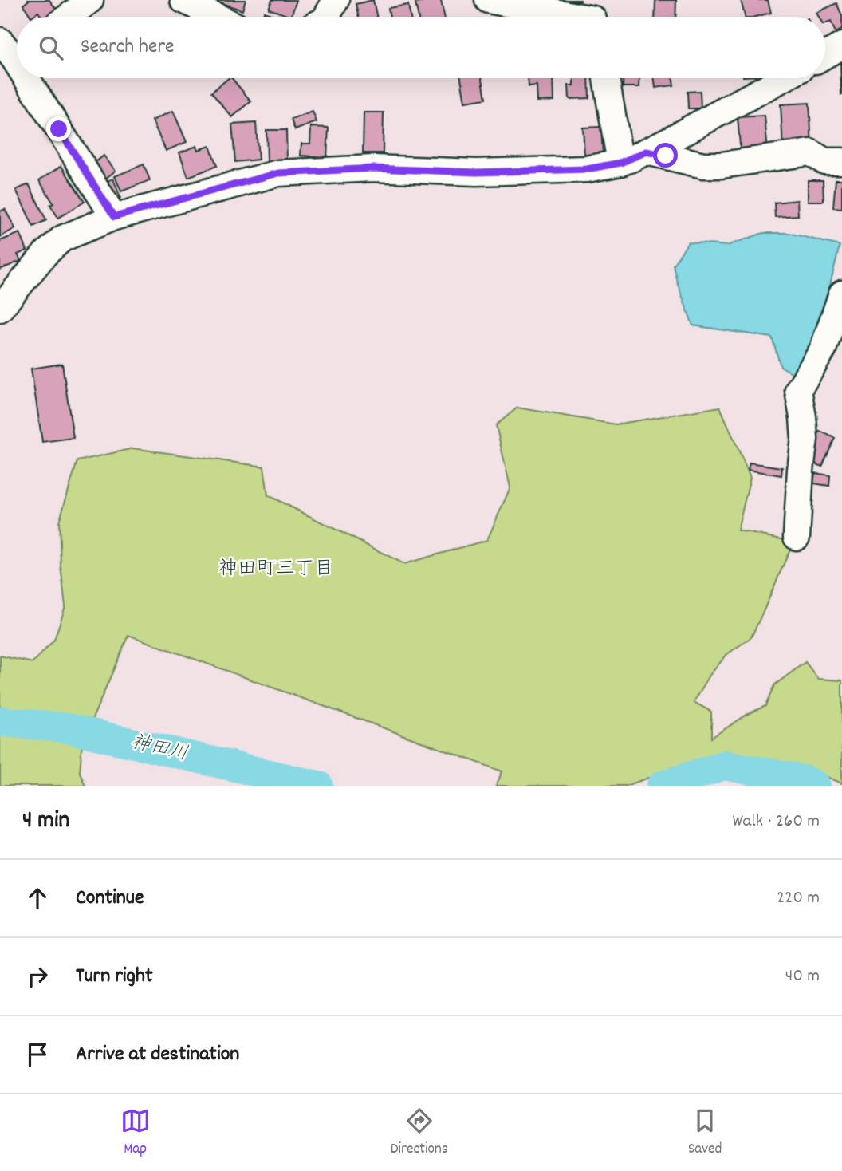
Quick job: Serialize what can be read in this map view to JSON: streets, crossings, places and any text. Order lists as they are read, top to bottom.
{
  "districts": ["神田町三丁目"],
  "water": ["神田川"],
  "page": {
    "search": "Search here",
    "heading": ["4 min", "Walk · 260 m"],
    "list": [
      ["Continue", "220 m"],
      ["Turn right", "40 m"],
      "Arrive at destination"
    ],
    "nav": ["Map", "Directions", "Saved"]
  }
}
